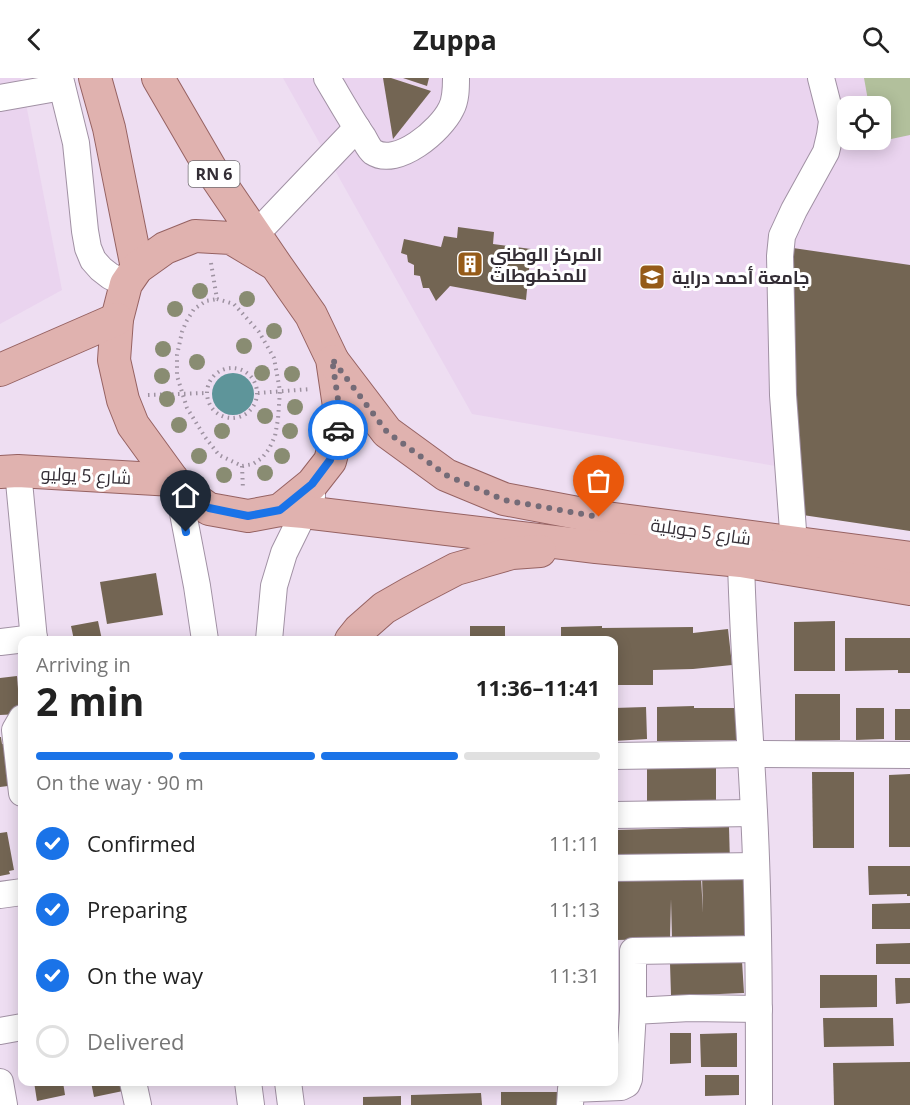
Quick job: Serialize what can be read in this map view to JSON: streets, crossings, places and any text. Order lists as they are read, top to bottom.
{
  "streets": {
    "main road": ["RN 6", "شارع 5 يوليو", "شارع 5 جويلية"]
  },
  "crossings": [
    ["RN 6", "شارع 5 يوليو"],
    ["RN 6", "شارع 5 جويلية"]
  ],
  "places": {
    "building": ["المركز الوطني للمخطوطات"],
    "school or university": ["جامعة أحمد دراية"]
  },
  "page": {
    "header": "Zuppa",
    "heading": ["2 min", "Arriving in", "11:36–11:41"],
    "bar": "On the way · 90 m",
    "list": [
      ["Confirmed", "11:11"],
      ["Preparing", "11:13"],
      ["On the way", "11:31"],
      "Delivered"
    ]
  }
}
